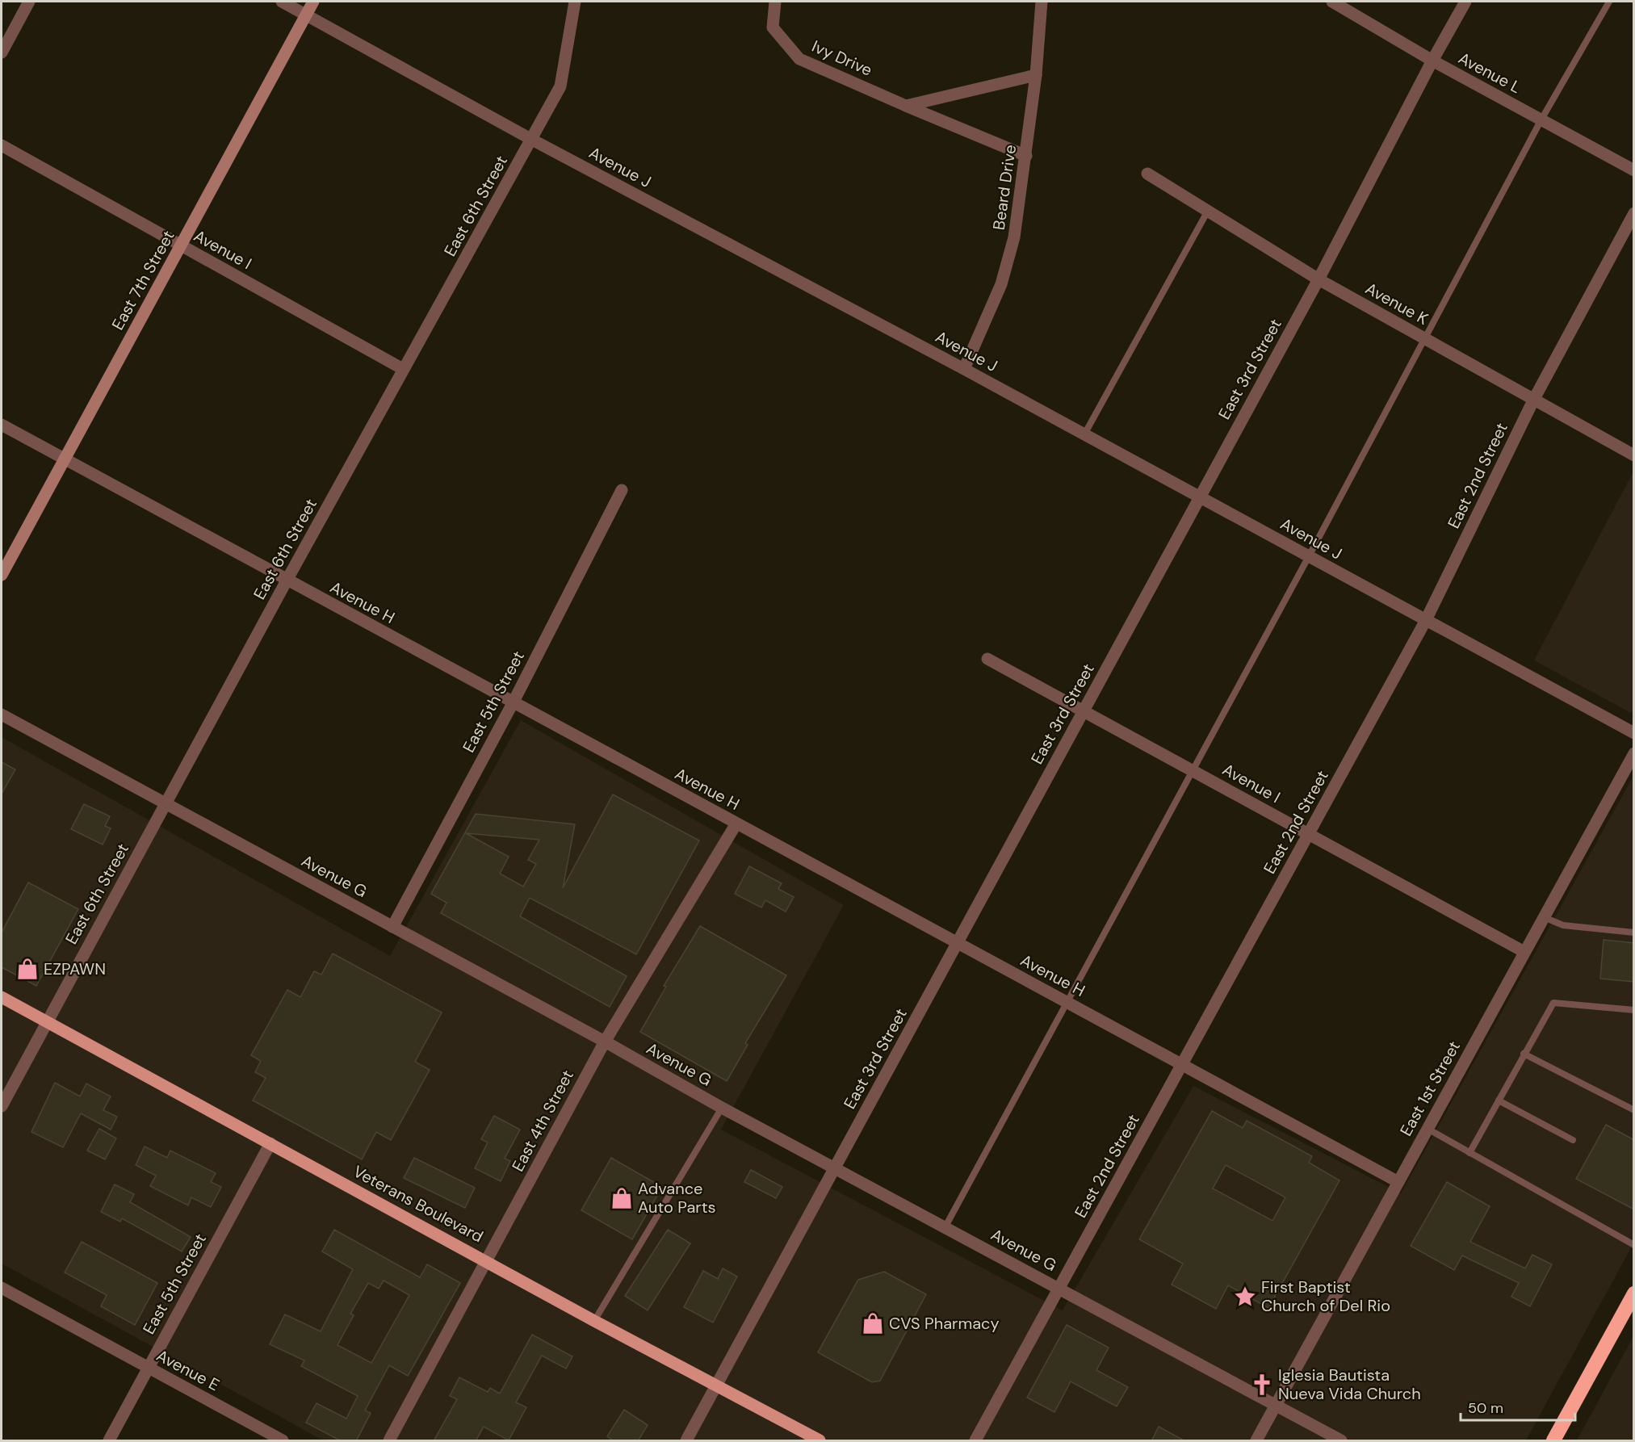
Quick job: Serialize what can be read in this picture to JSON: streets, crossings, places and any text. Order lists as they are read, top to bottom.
{
  "streets": {
    "main road": ["Veterans Boulevard"],
    "street": [
      "Ivy Drive",
      "Avenue L",
      "Avenue J",
      "Beard Drive",
      "East 6th Street",
      "Avenue I",
      "East 7th Street",
      "Avenue K",
      "East 3rd Street",
      "East 2nd Street",
      "Avenue H",
      "East 5th Street",
      "Avenue G",
      "East 1st Street",
      "East 4th Street",
      "Avenue E"
    ]
  },
  "crossings": [
    ["Ivy Drive", "Beard Drive"],
    ["Avenue L", "East 3rd Street"],
    ["Avenue J", "Beard Drive"],
    ["Avenue J", "East 6th Street"],
    ["Avenue J", "East 7th Street"],
    ["Avenue J", "East 3rd Street"],
    ["Avenue J", "East 2nd Street"],
    ["East 6th Street", "Avenue I"],
    ["East 6th Street", "Avenue H"],
    ["East 6th Street", "Avenue G"],
    ["East 6th Street", "Veterans Boulevard"],
    ["Avenue I", "East 7th Street"],
    ["Avenue I", "East 3rd Street"],
    ["Avenue I", "East 2nd Street"],
    ["Avenue I", "East 1st Street"],
    ["East 7th Street", "Avenue H"],
    ["Avenue K", "East 3rd Street"],
    ["Avenue K", "East 2nd Street"],
    ["East 3rd Street", "Avenue H"],
    ["East 3rd Street", "Avenue G"],
    ["East 3rd Street", "Veterans Boulevard"],
    ["East 2nd Street", "Avenue H"],
    ["East 2nd Street", "Avenue G"],
    ["Avenue H", "East 5th Street"],
    ["Avenue H", "East 1st Street"],
    ["Avenue H", "East 4th Street"],
    ["East 5th Street", "Avenue G"],
    ["East 5th Street", "Veterans Boulevard"],
    ["East 5th Street", "Avenue E"],
    ["Avenue G", "East 1st Street"],
    ["Avenue G", "East 4th Street"],
    ["East 4th Street", "Veterans Boulevard"]
  ],
  "places": {
    "shop": ["EZPAWN", "Advance Auto Parts", "CVS Pharmacy"],
    "place": ["First Baptist Church of Del Rio"],
    "church": ["Iglesia Bautista Nueva Vida Church"]
  },
  "scale_bar": "50 m"
}
